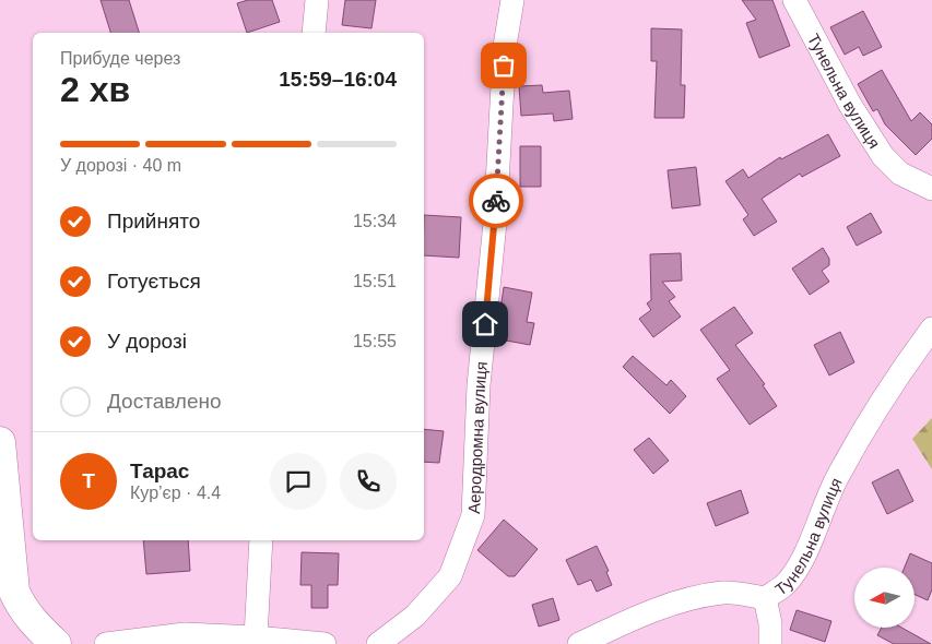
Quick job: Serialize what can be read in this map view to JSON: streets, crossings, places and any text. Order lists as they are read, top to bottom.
{
  "streets": {
    "street": ["Тунельна вулиця", "Аеродромна вулиця"]
  },
  "north": "left",
  "page": {
    "heading": ["2 хв", "Прибуде через", "15:59–16:04"],
    "panel": ["Тарас", "Кур’єр · 4.4"],
    "bar": "У дорозі · 40 m",
    "list": [
      ["Прийнято", "15:34"],
      ["Готується", "15:51"],
      ["У дорозі", "15:55"],
      "Доставлено"
    ],
    "round": "Т"
  }
}
